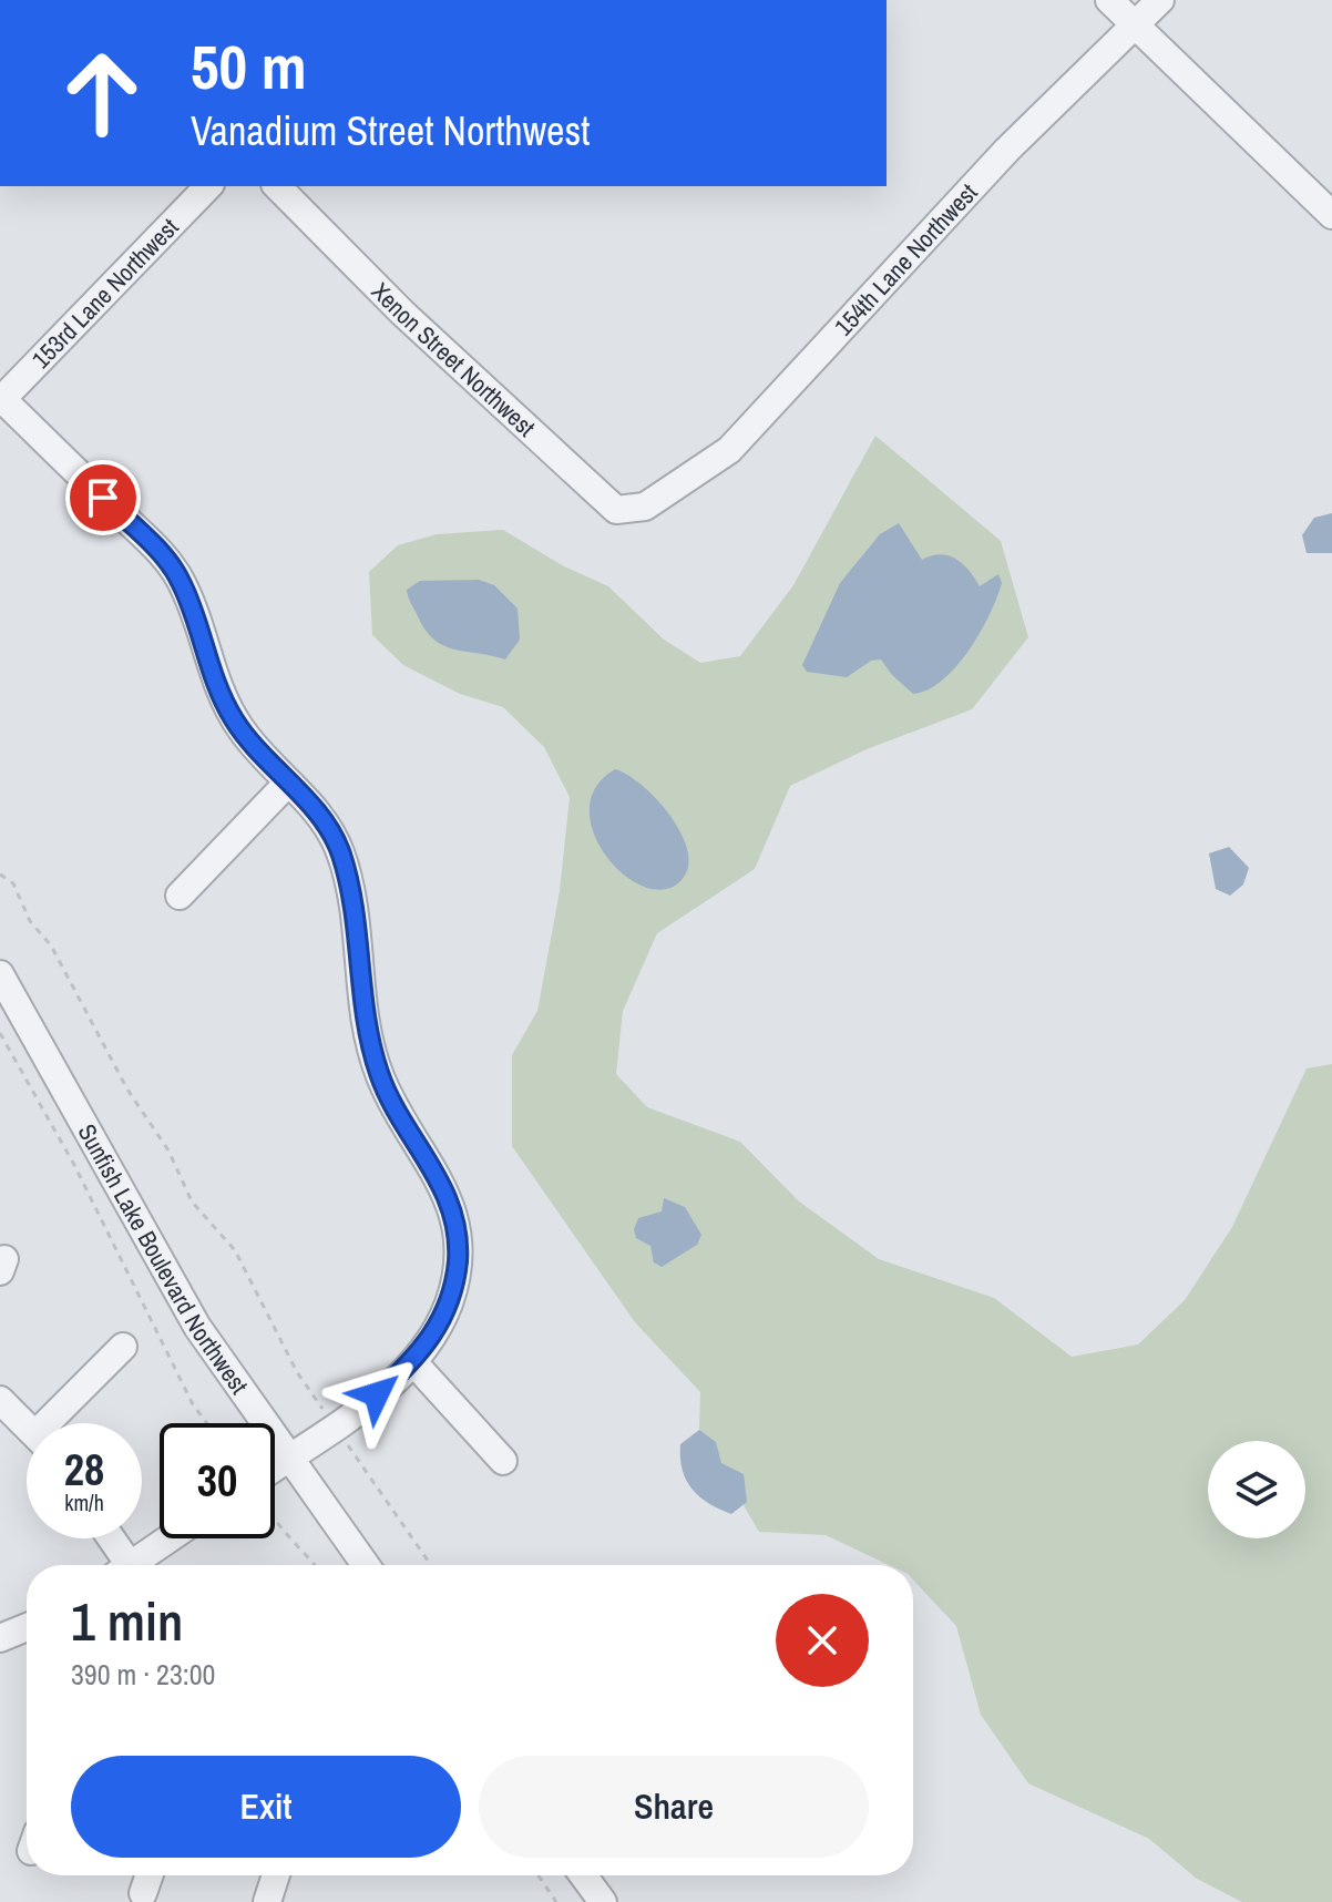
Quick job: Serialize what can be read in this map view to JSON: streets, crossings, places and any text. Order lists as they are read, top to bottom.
{
  "streets": {
    "street": [
      "154th Lane Northwest",
      "153rd Lane Northwest",
      "Xenon Street Northwest",
      "Sunfish Lake Boulevard Northwest"
    ]
  },
  "crossings": [
    ["154th Lane Northwest", "Xenon Street Northwest"]
  ],
  "page": {
    "turn": ["50 m", "Vanadium Street Northwest"],
    "speed": "28 km/h",
    "limit": "30",
    "heading": ["1 min", "390 m · 23:00"],
    "buttons": ["Exit", "Share"]
  }
}
